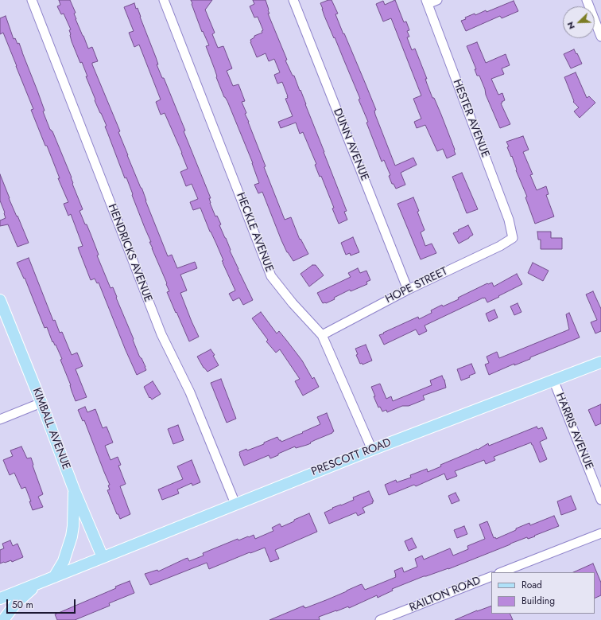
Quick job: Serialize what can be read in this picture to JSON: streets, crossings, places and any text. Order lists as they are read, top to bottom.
{
  "streets": {
    "main road": ["KIMBALL AVENUE", "PRESCOTT ROAD"],
    "street": [
      "HESTER AVENUE",
      "DUNN AVENUE",
      "HECKLE AVENUE",
      "HENDRICKS AVENUE",
      "HOPE STREET",
      "HARRIS AVENUE",
      "RAILTON ROAD"
    ]
  },
  "crossings": [
    ["HESTER AVENUE", "HOPE STREET"],
    ["DUNN AVENUE", "HOPE STREET"],
    ["HECKLE AVENUE", "HOPE STREET"],
    ["HECKLE AVENUE", "PRESCOTT ROAD"],
    ["HENDRICKS AVENUE", "PRESCOTT ROAD"],
    ["KIMBALL AVENUE", "PRESCOTT ROAD"],
    ["HARRIS AVENUE", "PRESCOTT ROAD"]
  ],
  "legend": ["Road", "Building"],
  "scale_bar": "50 m",
  "north": "bottom left"
}
